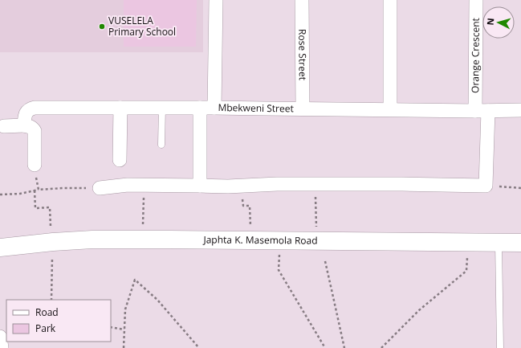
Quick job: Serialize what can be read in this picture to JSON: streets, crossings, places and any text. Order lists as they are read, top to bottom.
{
  "streets": {
    "main road": ["Japhta K. Masemola Road"],
    "street": ["Rose Street", "Orange Crescent", "Mbekweni Street"]
  },
  "crossings": [
    ["Rose Street", "Mbekweni Street"],
    ["Orange Crescent", "Mbekweni Street"]
  ],
  "places": ["VUSELELA Primary School"],
  "legend": ["Road", "Park"],
  "north": "left"
}
